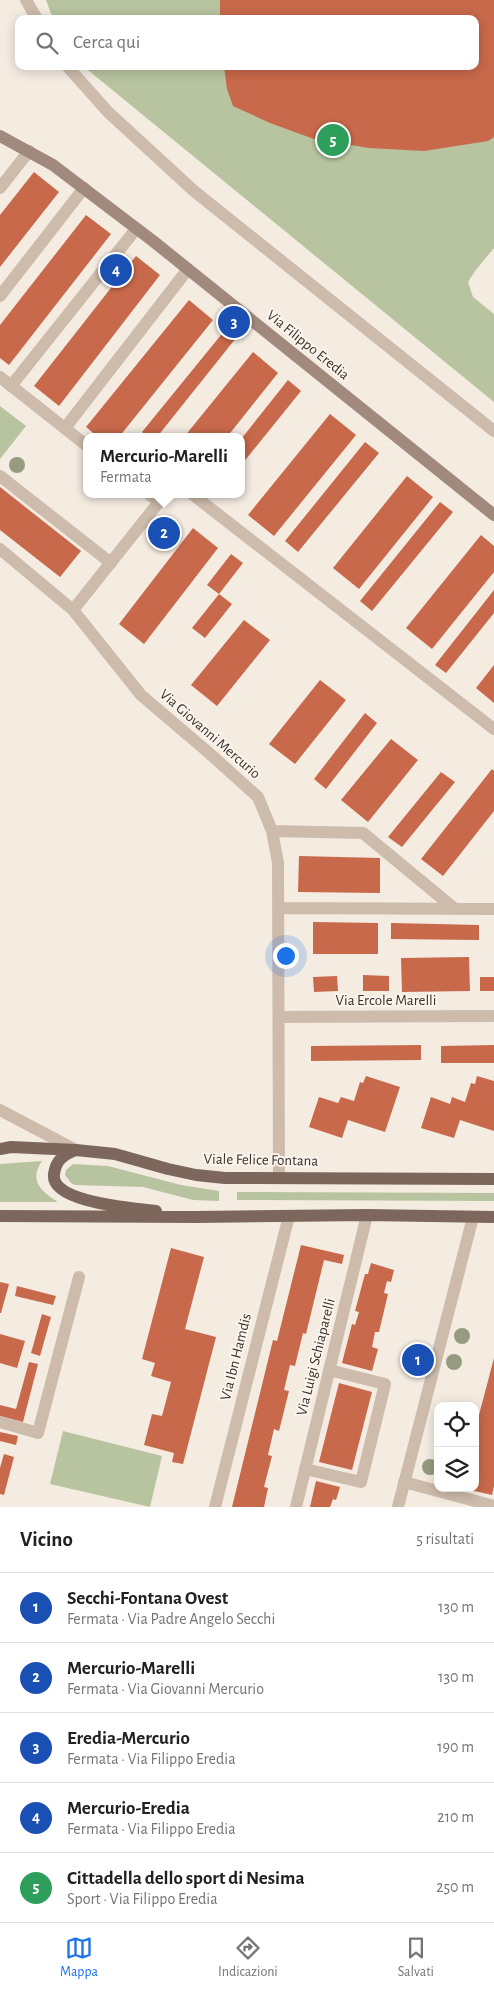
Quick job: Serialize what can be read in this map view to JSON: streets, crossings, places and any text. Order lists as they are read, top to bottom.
{
  "streets": {
    "main road": ["Via Filippo Eredia", "Viale Felice Fontana"],
    "street": [
      "Via Giovanni Mercurio",
      "Via Ercole Marelli",
      "Via Ibn Hamdis",
      "Via Luigi Schiaparelli"
    ]
  },
  "crossings": [
    ["Via Giovanni Mercurio", "Via Ercole Marelli"],
    ["Via Giovanni Mercurio", "Viale Felice Fontana"]
  ],
  "page": {
    "search": "Cerca qui",
    "pins": [
      "5",
      "4",
      "3",
      "2",
      "1"
    ],
    "popup": ["Mercurio-Marelli", "Fermata"],
    "heading": ["Vicino", "5 risultati"],
    "list": [
      {
        "mark": "1",
        "name": "Secchi-Fontana Ovest",
        "note": "Fermata · Via Padre Angelo Secchi",
        "value": "130 m"
      },
      {
        "mark": "2",
        "name": "Mercurio-Marelli",
        "note": "Fermata · Via Giovanni Mercurio",
        "value": "130 m"
      },
      {
        "mark": "3",
        "name": "Eredia-Mercurio",
        "note": "Fermata · Via Filippo Eredia",
        "value": "190 m"
      },
      {
        "mark": "4",
        "name": "Mercurio-Eredia",
        "note": "Fermata · Via Filippo Eredia",
        "value": "210 m"
      },
      {
        "mark": "5",
        "name": "Cittadella dello sport di Nesima",
        "note": "Sport · Via Filippo Eredia",
        "value": "250 m"
      }
    ],
    "nav": ["Mappa", "Indicazioni", "Salvati"]
  }
}
